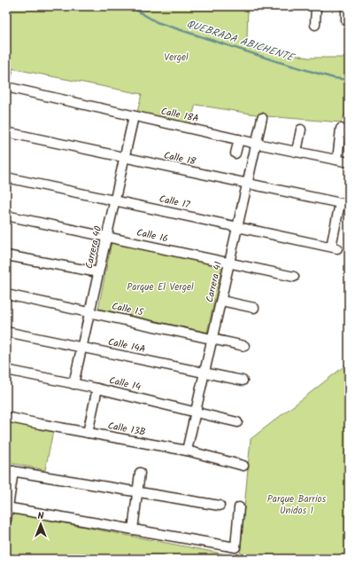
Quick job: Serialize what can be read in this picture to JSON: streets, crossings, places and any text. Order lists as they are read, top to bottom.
{
  "streets": {
    "street": [
      "Calle 18A",
      "Calle 18",
      "Calle 17",
      "Calle 16",
      "Carrera 40",
      "Carrera 41",
      "Calle 15",
      "Calle 14A",
      "Calle 14",
      "Calle 13B"
    ]
  },
  "crossings": [
    ["Calle 18A", "Carrera 40"],
    ["Calle 18A", "Carrera 41"],
    ["Calle 18", "Calle 17"],
    ["Calle 18", "Carrera 40"],
    ["Calle 18", "Carrera 41"],
    ["Calle 17", "Carrera 40"],
    ["Calle 17", "Carrera 41"],
    ["Calle 16", "Carrera 40"],
    ["Calle 16", "Carrera 41"],
    ["Carrera 40", "Calle 15"],
    ["Carrera 40", "Calle 14A"],
    ["Carrera 40", "Calle 14"],
    ["Carrera 41", "Calle 15"],
    ["Carrera 41", "Calle 14A"],
    ["Carrera 41", "Calle 14"],
    ["Carrera 41", "Calle 13B"]
  ],
  "water": ["QUEBRADA ABICHENTE"],
  "parks": ["Vergel", "Parque El Vergel", "Parque Barrios Unidos 1"],
  "north": "top"
}
